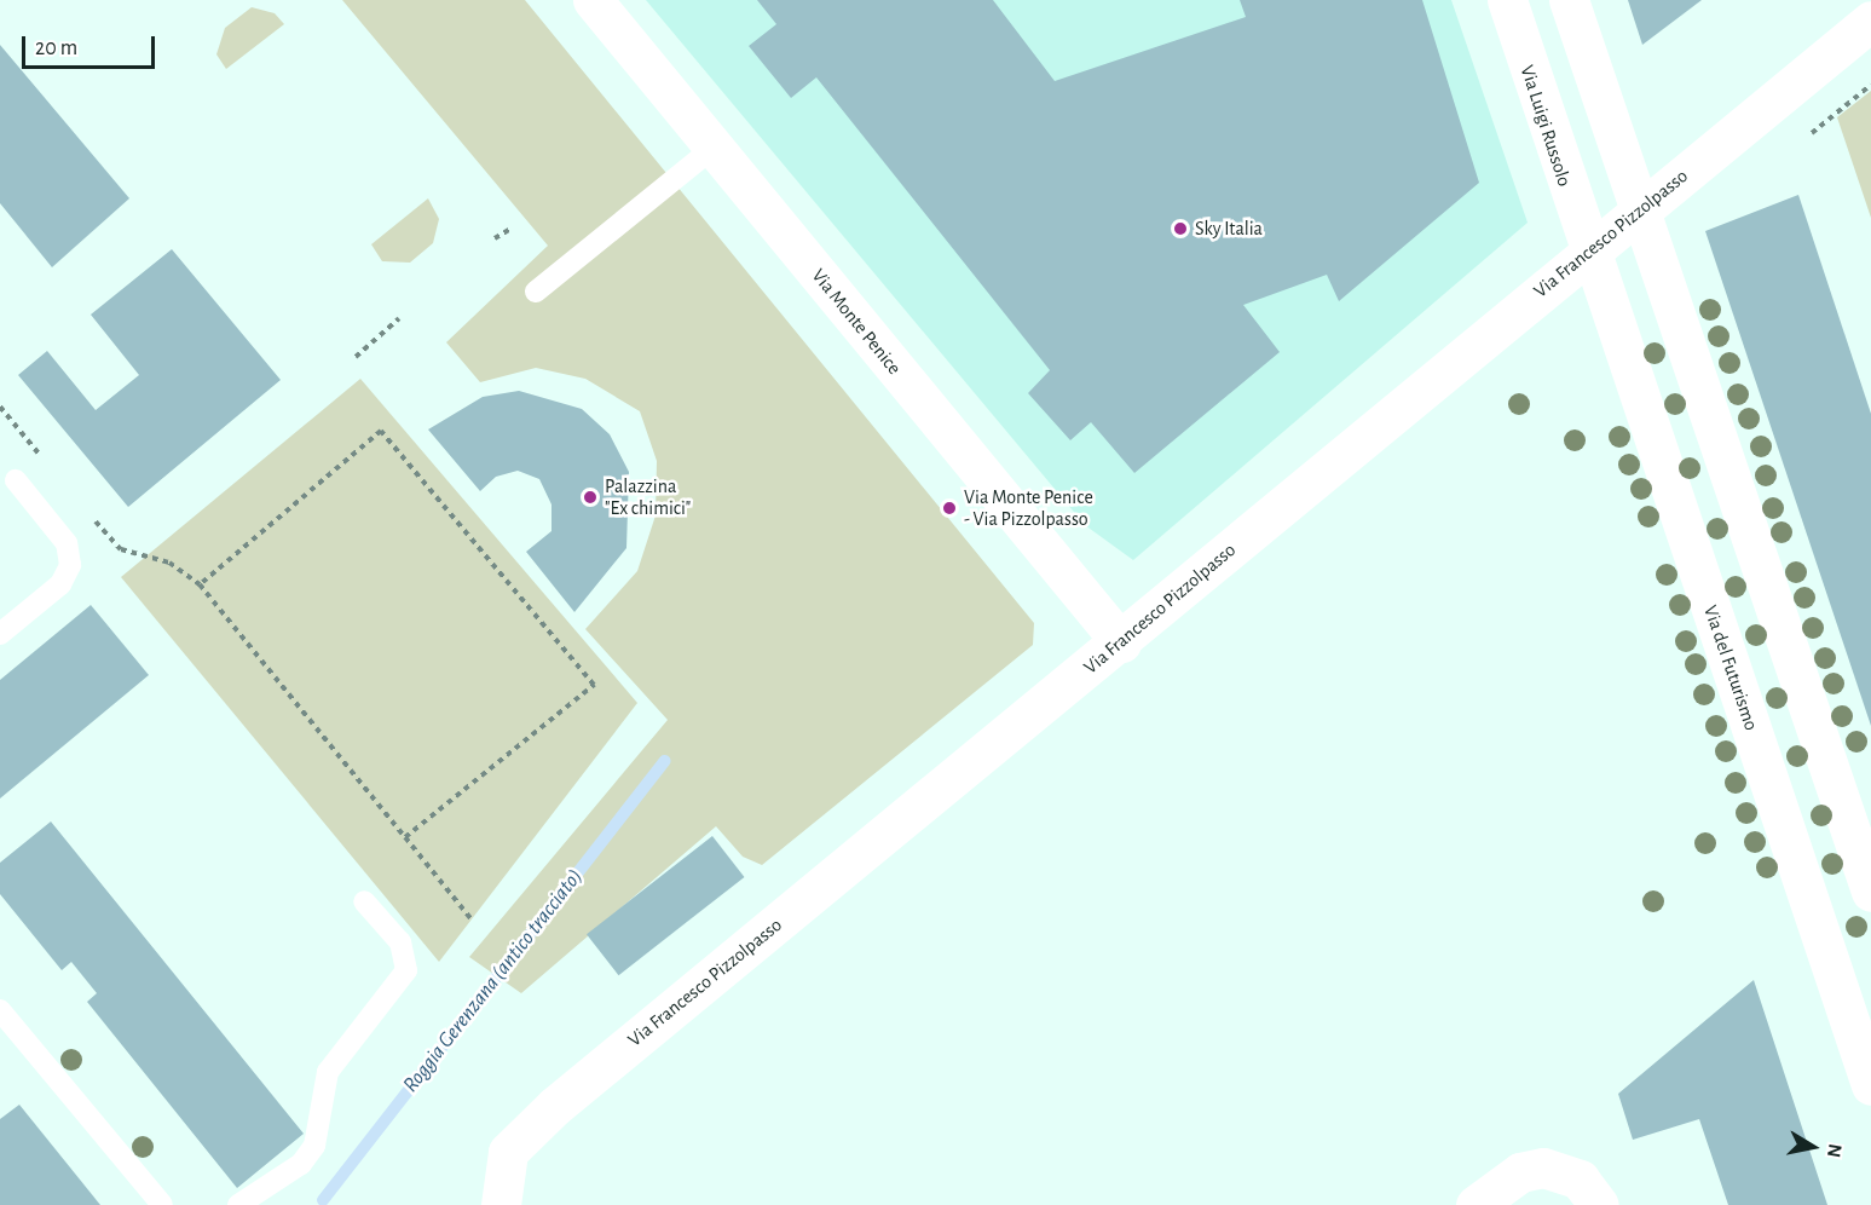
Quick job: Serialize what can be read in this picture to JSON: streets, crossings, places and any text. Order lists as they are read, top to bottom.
{
  "streets": {
    "street": [
      "Via Luigi Russolo",
      "Via Francesco Pizzolpasso",
      "Via Monte Penice",
      "Via del Futurismo"
    ]
  },
  "crossings": [
    ["Via Luigi Russolo", "Via Francesco Pizzolpasso"],
    ["Via Luigi Russolo", "Via del Futurismo"],
    ["Via Francesco Pizzolpasso", "Via Monte Penice"],
    ["Via Francesco Pizzolpasso", "Via del Futurismo"]
  ],
  "water": ["Roggia Gerenzana (antico tracciato)"],
  "places": ["Sky Italia", "Palazzina \"Ex chimici\"", "Via Monte Penice - Via Pizzolpasso"],
  "scale_bar": "20 m",
  "north": "right"
}
